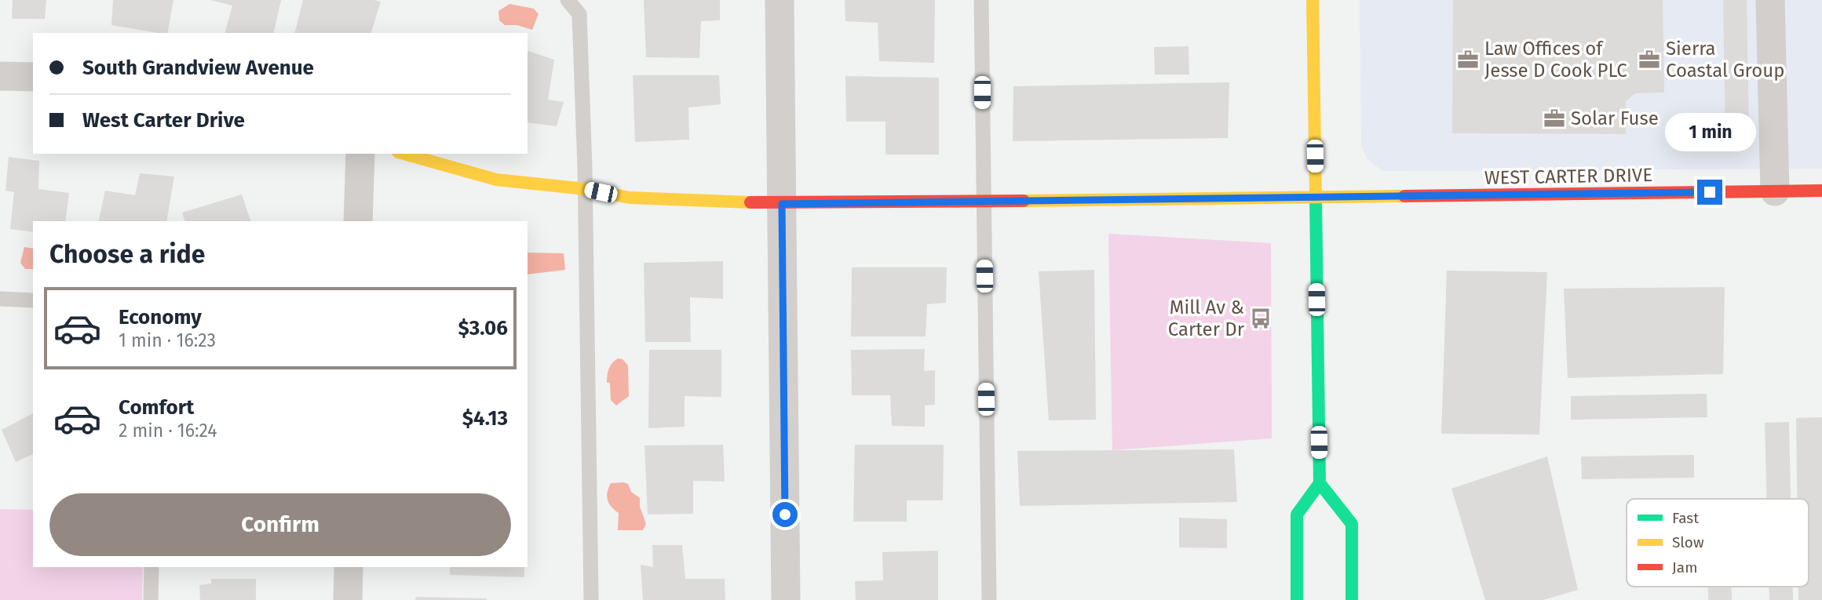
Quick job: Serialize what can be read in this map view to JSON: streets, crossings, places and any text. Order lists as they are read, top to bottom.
{
  "streets": {
    "street": ["WEST CARTER DRIVE"]
  },
  "places": {
    "office": ["Law Offices of Jesse D Cook PLC", "Sierra Coastal Group", "Solar Fuse"],
    "bus stop": ["Mill Av & Carter Dr"]
  },
  "legend": ["Fast", "Slow", "Jam"],
  "page": {
    "banner": ["South Grandview Avenue", "West Carter Drive"],
    "bubble": "1 min",
    "heading": "Choose a ride",
    "list": [
      {
        "name": "Economy",
        "note": "1 min · 16:23",
        "value": "$3.06"
      },
      {
        "name": "Comfort",
        "note": "2 min · 16:24",
        "value": "$4.13"
      }
    ],
    "buttons": "Confirm"
  }
}
